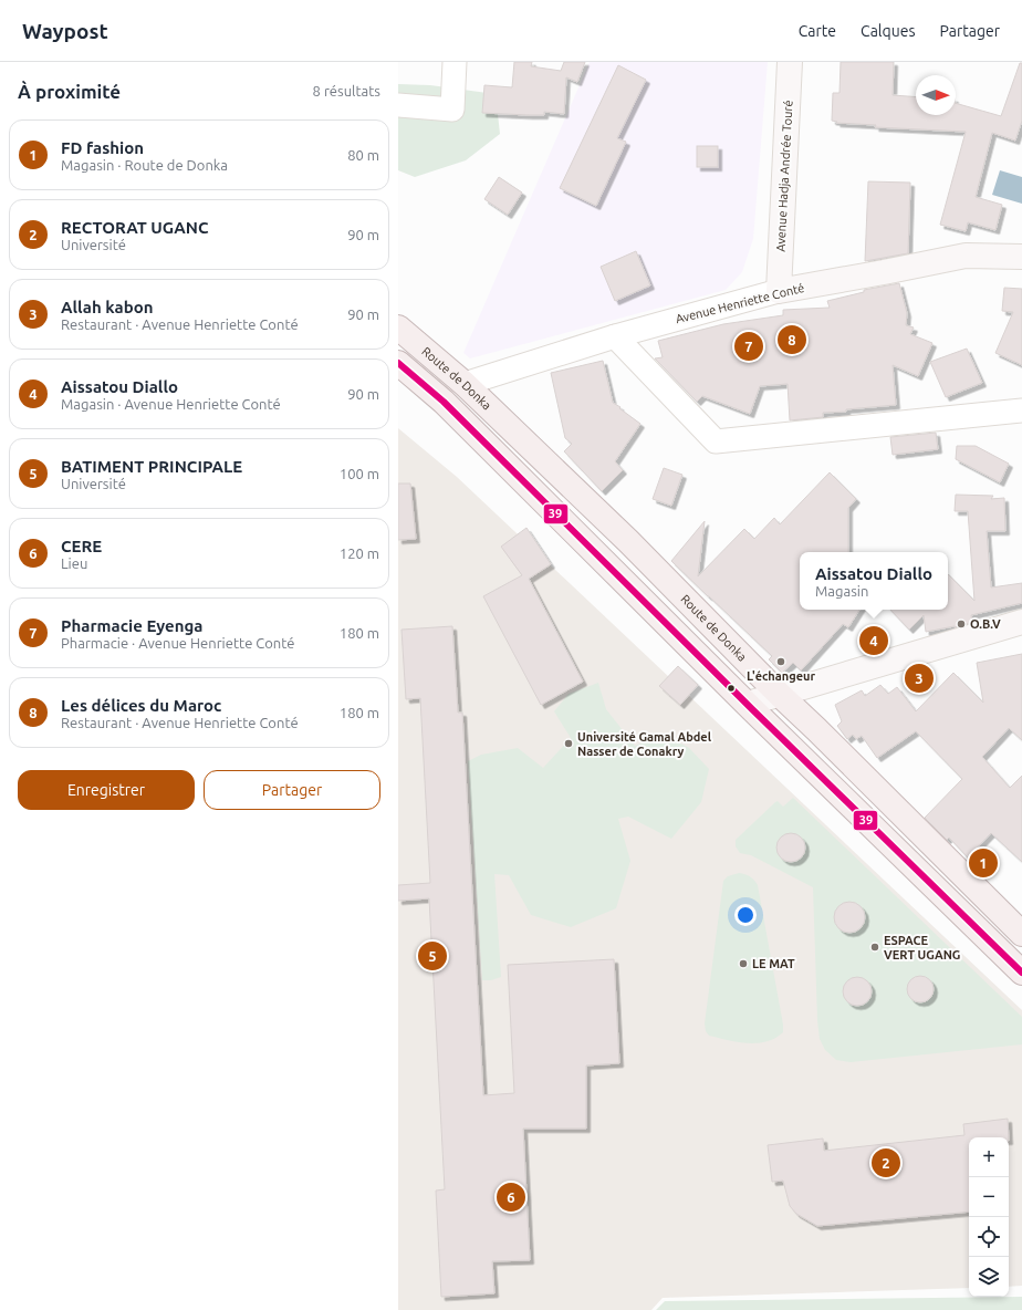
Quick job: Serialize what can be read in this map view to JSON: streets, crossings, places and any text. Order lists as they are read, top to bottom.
{
  "streets": {
    "main road": ["Avenue Hadja Andrée Touré", "Avenue Henriette Conté", "Route de Donka"]
  },
  "crossings": [
    ["Avenue Hadja Andrée Touré", "Avenue Henriette Conté"],
    ["Avenue Henriette Conté", "Route de Donka"]
  ],
  "places": [
    "O.B.V",
    "L'échangeur",
    "Université Gamal Abdel Nasser de Conakry",
    "ESPACE VERT UGANG",
    "LE MAT"
  ],
  "lines": ["transit line 39"],
  "north": "right",
  "page": {
    "header": "Waypost",
    "nav": ["Carte", "Calques", "Partager"],
    "heading": ["À proximité", "8 résultats"],
    "list": [
      {
        "mark": "1",
        "name": "FD fashion",
        "note": "Magasin · Route de Donka",
        "value": "80 m"
      },
      {
        "mark": "2",
        "name": "RECTORAT UGANC",
        "note": "Université",
        "value": "90 m"
      },
      {
        "mark": "3",
        "name": "Allah kabon",
        "note": "Restaurant · Avenue Henriette Conté",
        "value": "90 m"
      },
      {
        "mark": "4",
        "name": "Aissatou Diallo",
        "note": "Magasin · Avenue Henriette Conté",
        "value": "90 m"
      },
      {
        "mark": "5",
        "name": "BATIMENT PRINCIPALE",
        "note": "Université",
        "value": "100 m"
      },
      {
        "mark": "6",
        "name": "CERE",
        "note": "Lieu",
        "value": "120 m"
      },
      {
        "mark": "7",
        "name": "Pharmacie Eyenga",
        "note": "Pharmacie · Avenue Henriette Conté",
        "value": "180 m"
      },
      {
        "mark": "8",
        "name": "Les délices du Maroc",
        "note": "Restaurant · Avenue Henriette Conté",
        "value": "180 m"
      }
    ],
    "pins": [
      "8",
      "7",
      "4",
      "3",
      "1",
      "5",
      "2",
      "6"
    ],
    "popup": ["Aissatou Diallo", "Magasin"],
    "buttons": ["Enregistrer", "Partager"],
    "map_buttons": ["+", "−"]
  }
}
